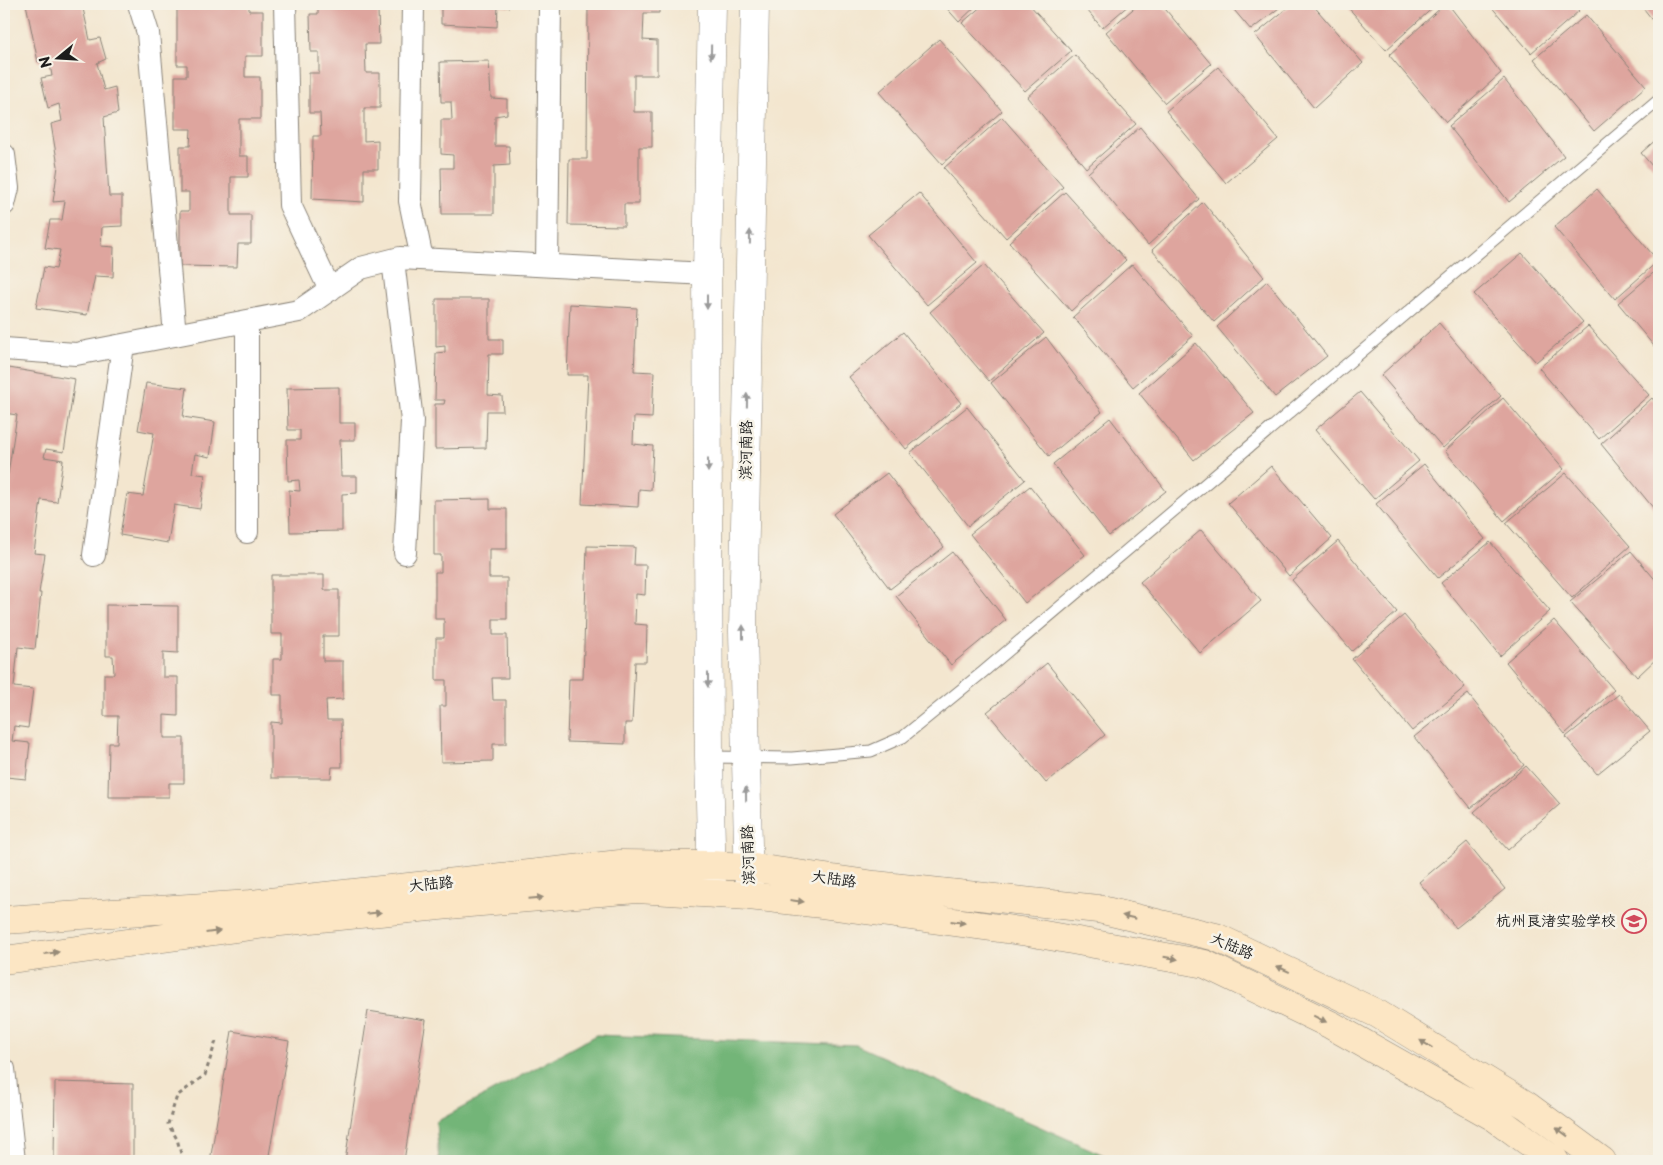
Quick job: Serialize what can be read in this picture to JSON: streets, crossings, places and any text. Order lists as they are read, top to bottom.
{
  "streets": {
    "main road": ["大陆路"],
    "street": ["滨河南路"]
  },
  "crossings": [
    ["滨河南路", "大陆路"]
  ],
  "places": {
    "school or university": ["杭州良渚实验学校"]
  },
  "north": "left"
}
